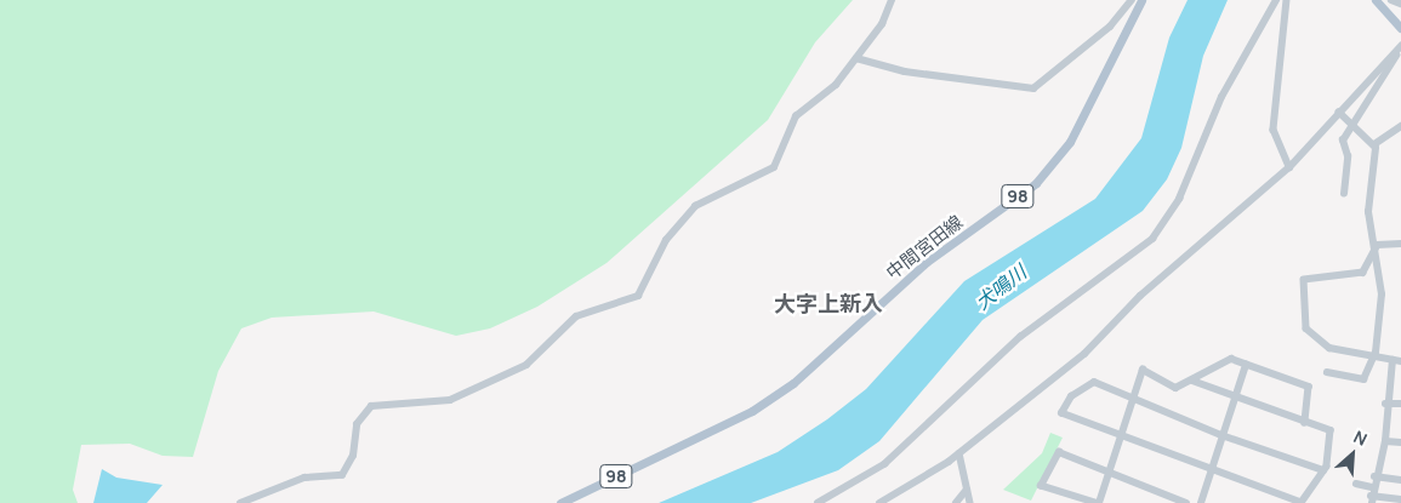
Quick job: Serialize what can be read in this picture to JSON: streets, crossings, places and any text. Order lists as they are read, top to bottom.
{
  "streets": {
    "main road": ["98", "中間宮田線"]
  },
  "districts": ["大字上新入"],
  "water": ["犬鳴川"],
  "north": "top right"
}
